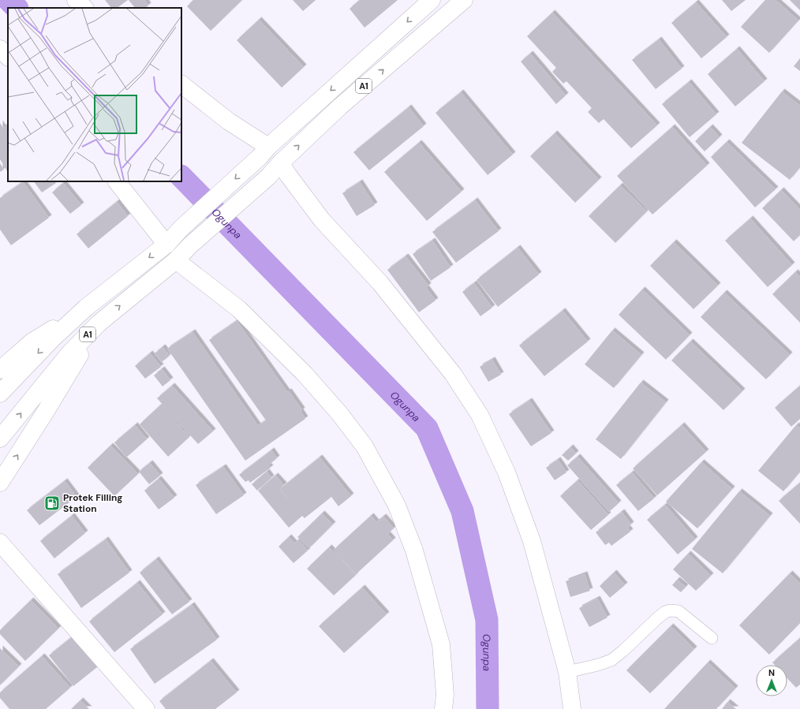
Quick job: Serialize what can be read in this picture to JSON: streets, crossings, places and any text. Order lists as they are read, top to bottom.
{
  "streets": {
    "main road": ["A1"]
  },
  "water": ["Ogunpa"],
  "places": {
    "fuel station": ["Protek Filling Station"]
  },
  "north": "top"
}
